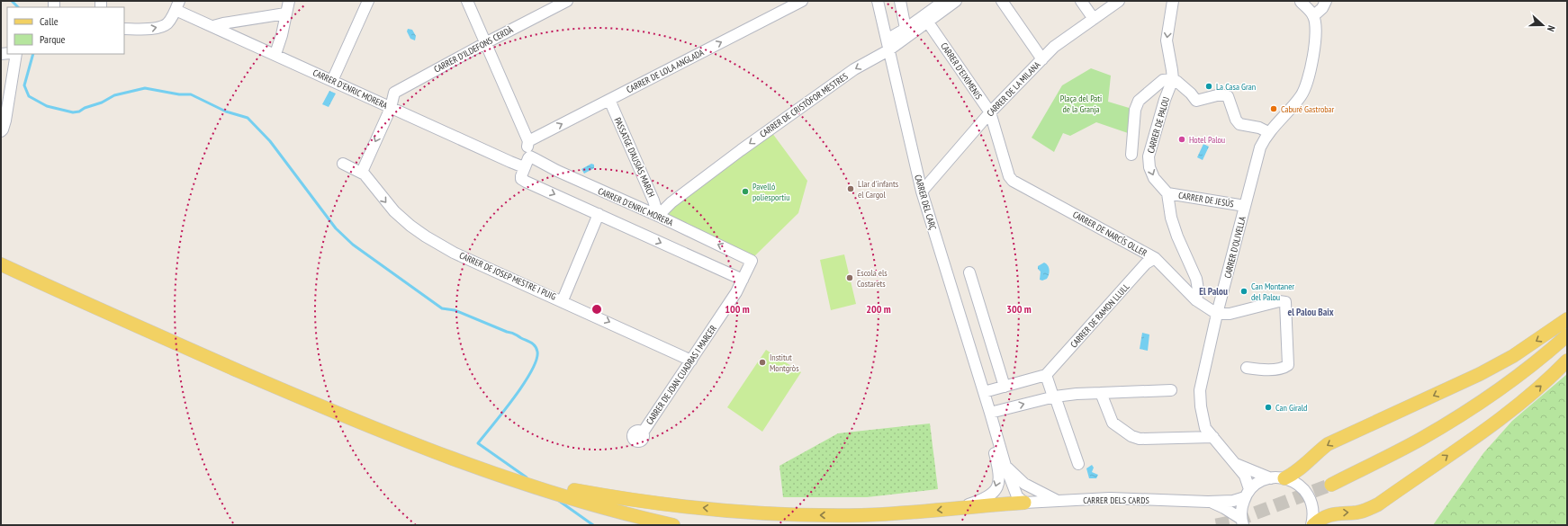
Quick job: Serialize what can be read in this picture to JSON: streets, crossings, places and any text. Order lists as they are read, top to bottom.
{
  "streets": {
    "street": [
      "CARRER D'ILDEFONS CERDÀ",
      "CARRER DE LOLA ANGLADA",
      "CARRER D'EIXIMENIS",
      "CARRER D'ENRIC MORERA",
      "CARRER DE LA MILANA",
      "CARRER DE CRISTÒFOR MESTRES",
      "CARRER DE PALOU",
      "PASSATGE D'AUSIÀS MARCH",
      "CARRER DE JESÚS",
      "CARRER DEL CARÇ",
      "CARRER DE NARCÍS OLLER",
      "CARRER D'OLIVELLA",
      "CARRER DE JOSEP MESTRE I PUIG",
      "CARRER DE RAMON LLULL",
      "CARRER DE JOAN CUADRAS I MARCER",
      "CARRER DELS CARDS"
    ]
  },
  "crossings": [
    ["CARRER D'ILDEFONS CERDÀ", "CARRER D'ENRIC MORERA"],
    ["CARRER D'ILDEFONS CERDÀ", "CARRER DE JOSEP MESTRE I PUIG"],
    ["CARRER DE LOLA ANGLADA", "PASSATGE D'AUSIÀS MARCH"],
    ["CARRER D'EIXIMENIS", "CARRER DE LA MILANA"],
    ["CARRER D'EIXIMENIS", "CARRER DE CRISTÒFOR MESTRES"],
    ["CARRER D'EIXIMENIS", "CARRER DE NARCÍS OLLER"],
    ["CARRER D'ENRIC MORERA", "CARRER DE CRISTÒFOR MESTRES"],
    ["CARRER D'ENRIC MORERA", "PASSATGE D'AUSIÀS MARCH"],
    ["CARRER D'ENRIC MORERA", "CARRER DE JOAN CUADRAS I MARCER"],
    ["CARRER DE LA MILANA", "CARRER DEL CARÇ"],
    ["CARRER DE CRISTÒFOR MESTRES", "PASSATGE D'AUSIÀS MARCH"],
    ["CARRER DE CRISTÒFOR MESTRES", "CARRER DEL CARÇ"],
    ["CARRER DE PALOU", "CARRER DE JESÚS"],
    ["CARRER DE JESÚS", "CARRER D'OLIVELLA"],
    ["CARRER DEL CARÇ", "CARRER DELS CARDS"],
    ["CARRER DE NARCÍS OLLER", "CARRER DE RAMON LLULL"],
    ["CARRER D'OLIVELLA", "CARRER DELS CARDS"],
    ["CARRER DE JOSEP MESTRE I PUIG", "CARRER DE JOAN CUADRAS I MARCER"]
  ],
  "one_way": ["CARRER DE LOLA ANGLADA", "CARRER DE CRISTÒFOR MESTRES", "CARRER DE PALOU"],
  "districts": ["El Palou", "el Palou Baix"],
  "parks": ["Plaça del Pati de la Granja"],
  "places": [
    "La Casa Gran",
    "Caburé Gastrobar",
    "Hotel Palou",
    "Llar d'infants el Cargol",
    "Pavelló poliesportiu",
    "Escola els Costarets",
    "Can Montaner del Palou",
    "Institut Montgròs",
    "Can Girald"
  ],
  "legend": ["Calle", "Parque"],
  "north": "right",
  "rings": ["100 m", "200 m", "300 m"]
}
